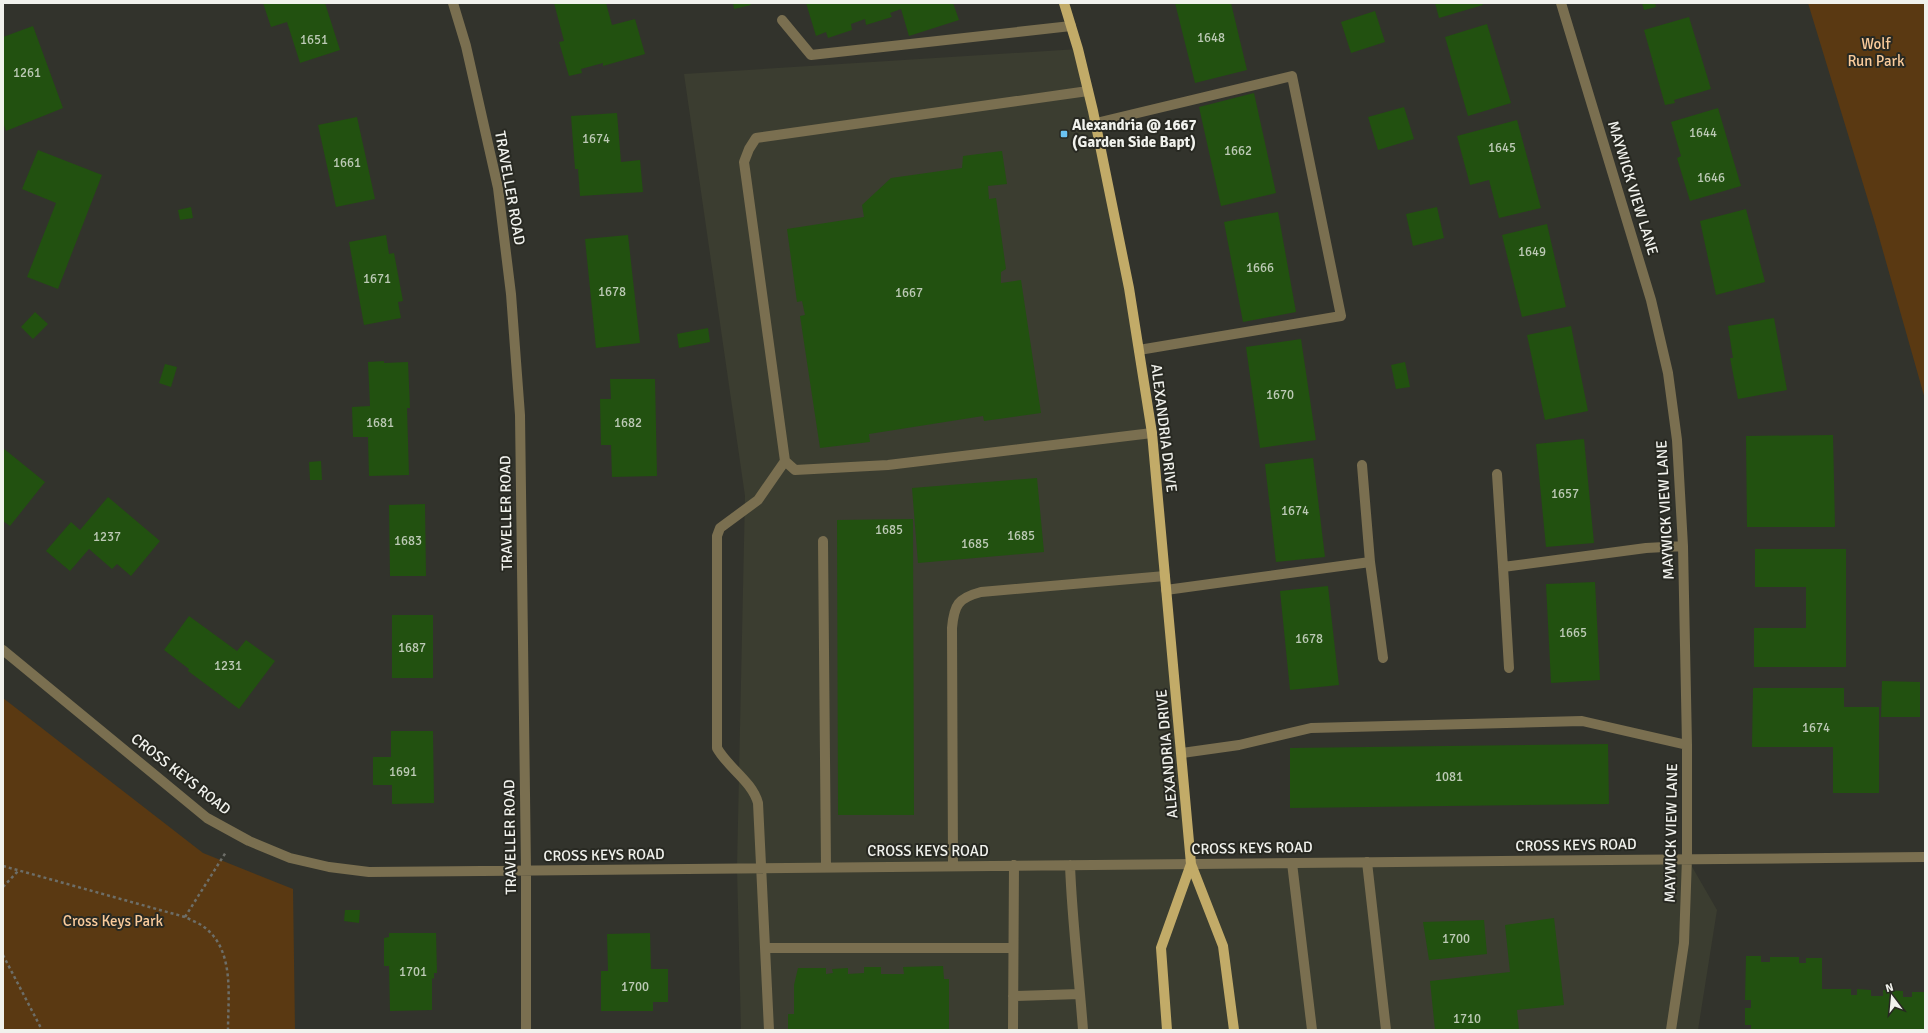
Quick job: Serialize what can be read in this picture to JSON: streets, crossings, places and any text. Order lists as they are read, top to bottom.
{
  "streets": {
    "main road": ["ALEXANDRIA DRIVE"],
    "street": ["TRAVELLER ROAD", "MAYWICK VIEW LANE", "CROSS KEYS ROAD"]
  },
  "crossings": [
    ["TRAVELLER ROAD", "CROSS KEYS ROAD"],
    ["MAYWICK VIEW LANE", "CROSS KEYS ROAD"],
    ["ALEXANDRIA DRIVE", "CROSS KEYS ROAD"]
  ],
  "parks": ["Wolf Run Park", "Cross Keys Park"],
  "places": {
    "transit": ["Alexandria @ 1667 (Garden Side Bapt)"]
  },
  "house_numbers": [
    "1648",
    "1651",
    "1261",
    "1644",
    "1674",
    "1645",
    "1662",
    "1661",
    "1646",
    "1649",
    "1666",
    "1671",
    "1678",
    "1667",
    "1670",
    "1681",
    "1682",
    "1657",
    "1674",
    "1685",
    "1685",
    "1237",
    "1683",
    "1685",
    "1665",
    "1678",
    "1687",
    "1231",
    "1674",
    "1691",
    "1081",
    "1700",
    "1701",
    "1700",
    "1710"
  ],
  "north": "top"
}
